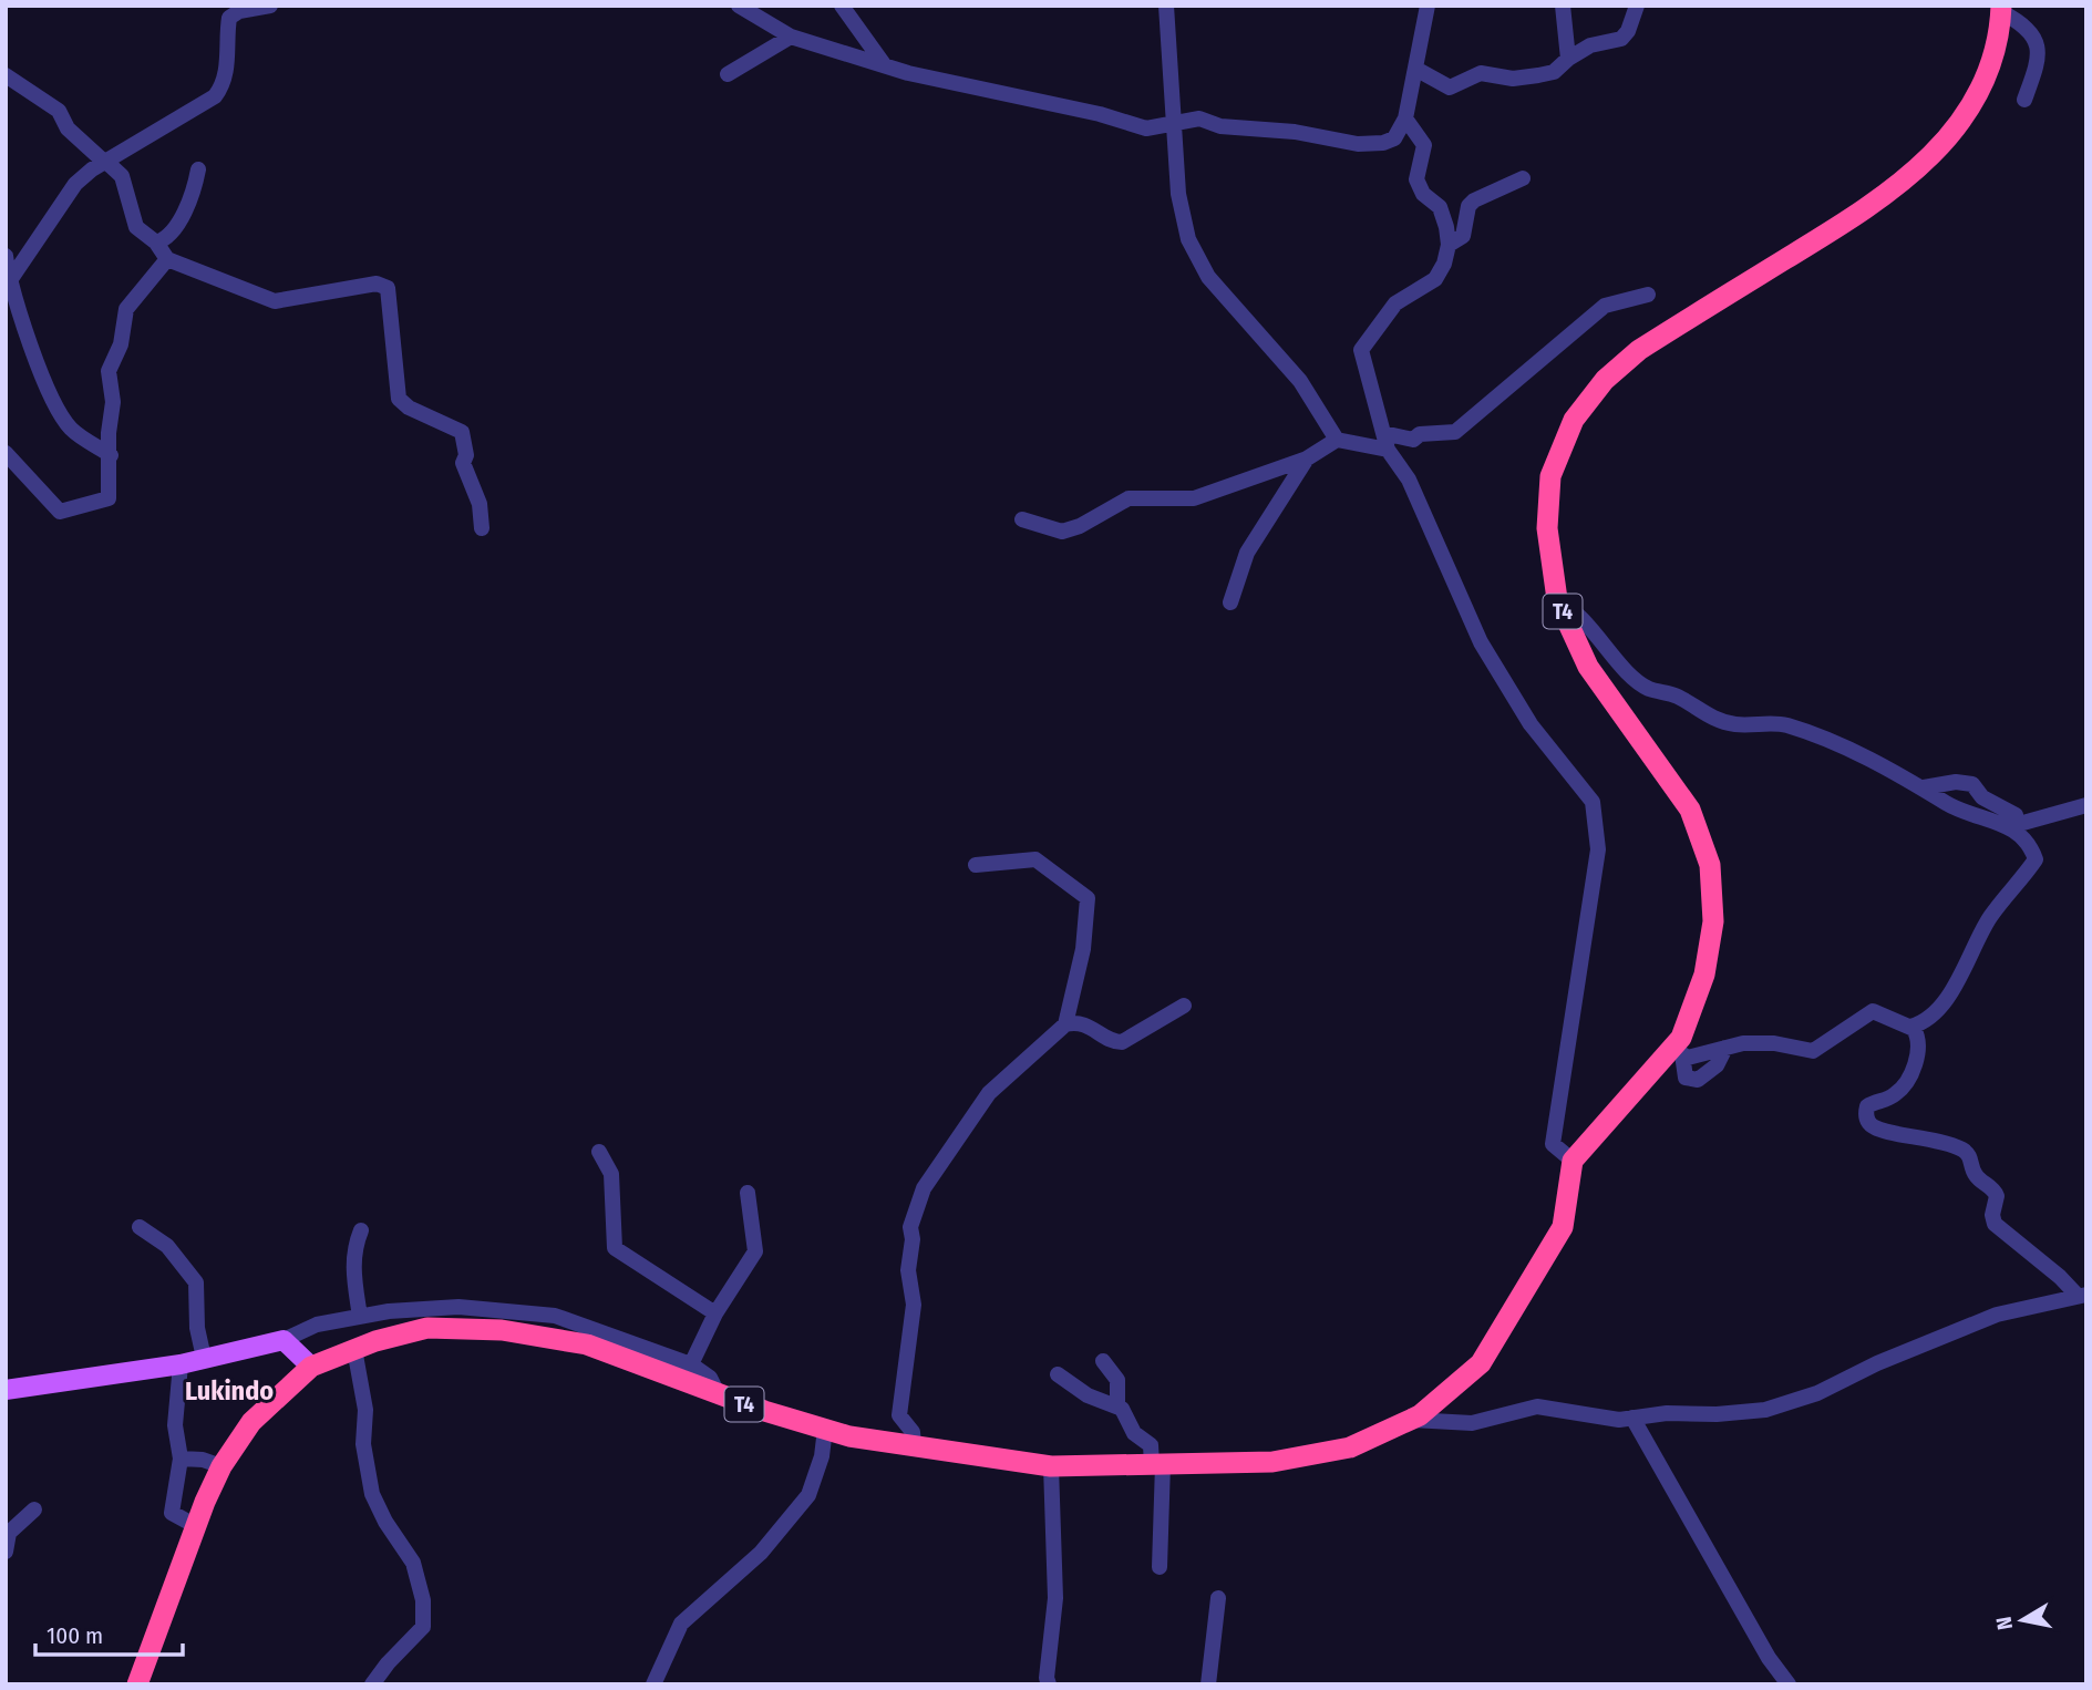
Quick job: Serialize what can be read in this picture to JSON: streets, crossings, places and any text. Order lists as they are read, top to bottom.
{
  "streets": {
    "highway": ["T4"]
  },
  "districts": ["Lukindo"],
  "scale_bar": "100 m",
  "north": "left"
}
